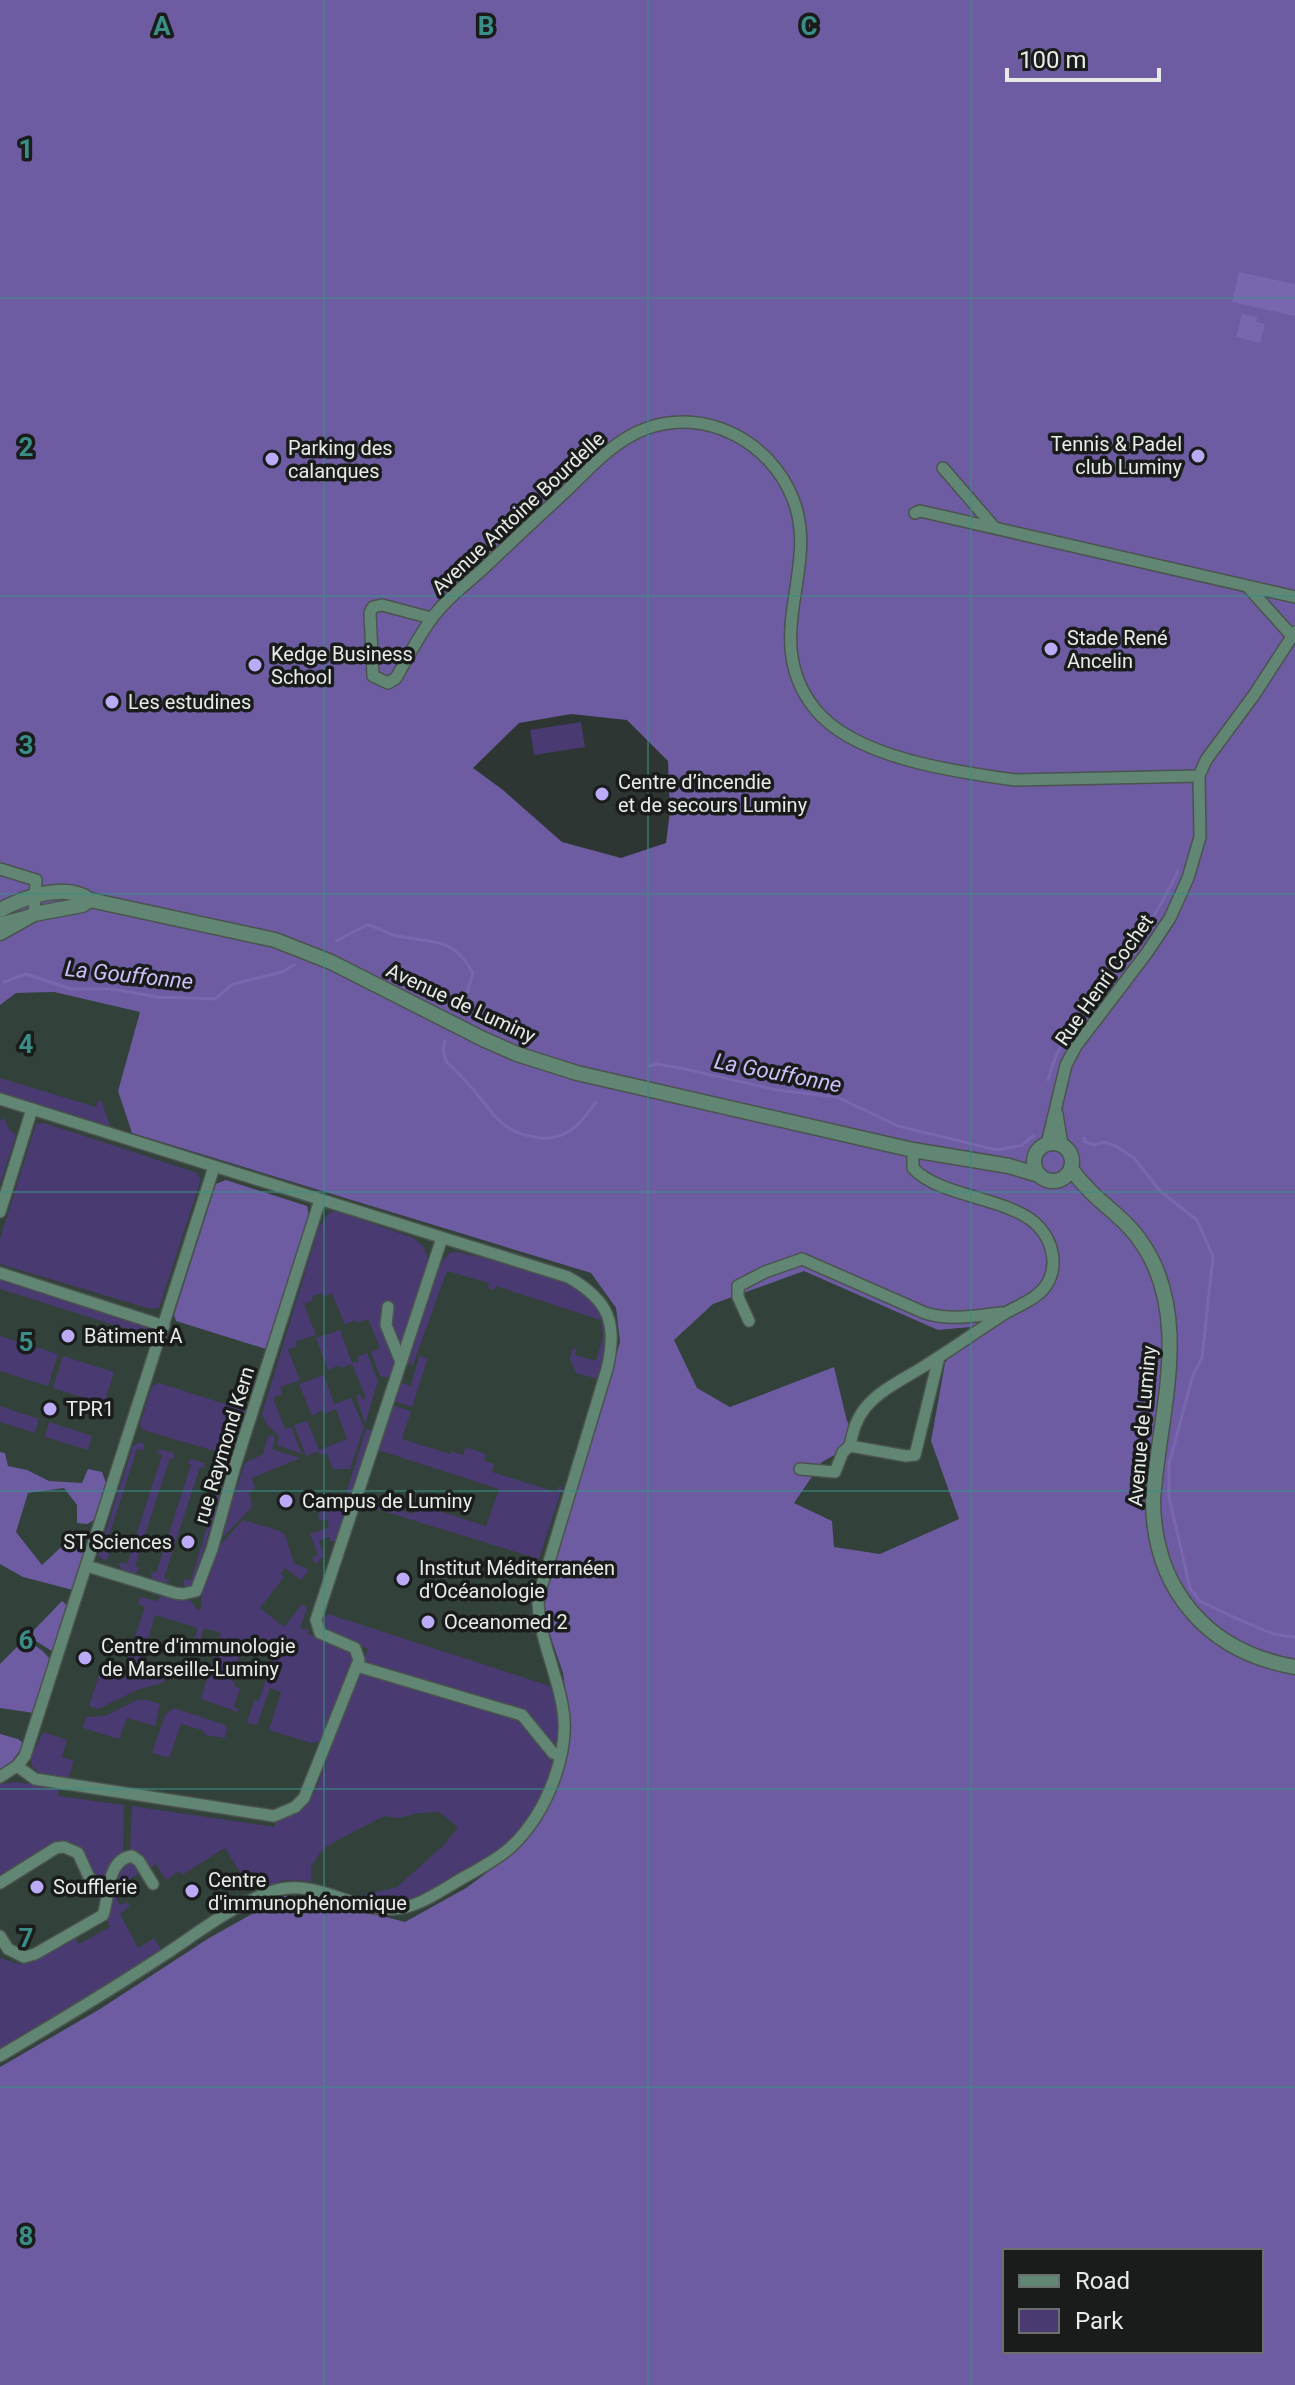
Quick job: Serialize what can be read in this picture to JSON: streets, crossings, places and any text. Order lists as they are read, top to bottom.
{
  "streets": {
    "street": [
      "Avenue Antoine Bourdelle",
      "Rue Henri Cochet",
      "Avenue de Luminy",
      "rue Raymond Kern"
    ]
  },
  "crossings": [
    ["Avenue Antoine Bourdelle", "Rue Henri Cochet"],
    ["Rue Henri Cochet", "Avenue de Luminy"]
  ],
  "water": ["La Gouffonne"],
  "places": [
    "Tennis & Padel club Luminy",
    "Parking des calanques",
    "Stade René Ancelin",
    "Kedge Business School",
    "Les estudines",
    "Centre d’incendie et de secours Luminy",
    "Bâtiment A",
    "TPR1",
    "Campus de Luminy",
    "ST Sciences",
    "Institut Méditerranéen d'Océanologie",
    "Oceanomed 2",
    "Centre d'immunologie de Marseille-Luminy",
    "Soufflerie",
    "Centre d'immunophénomique"
  ],
  "legend": ["Road", "Park"],
  "scale_bar": "100 m",
  "grid": {
    "columns": ["A", "B", "C"],
    "rows": [
      "1",
      "2",
      "3",
      "4",
      "5",
      "6",
      "7",
      "8"
    ]
  }
}
